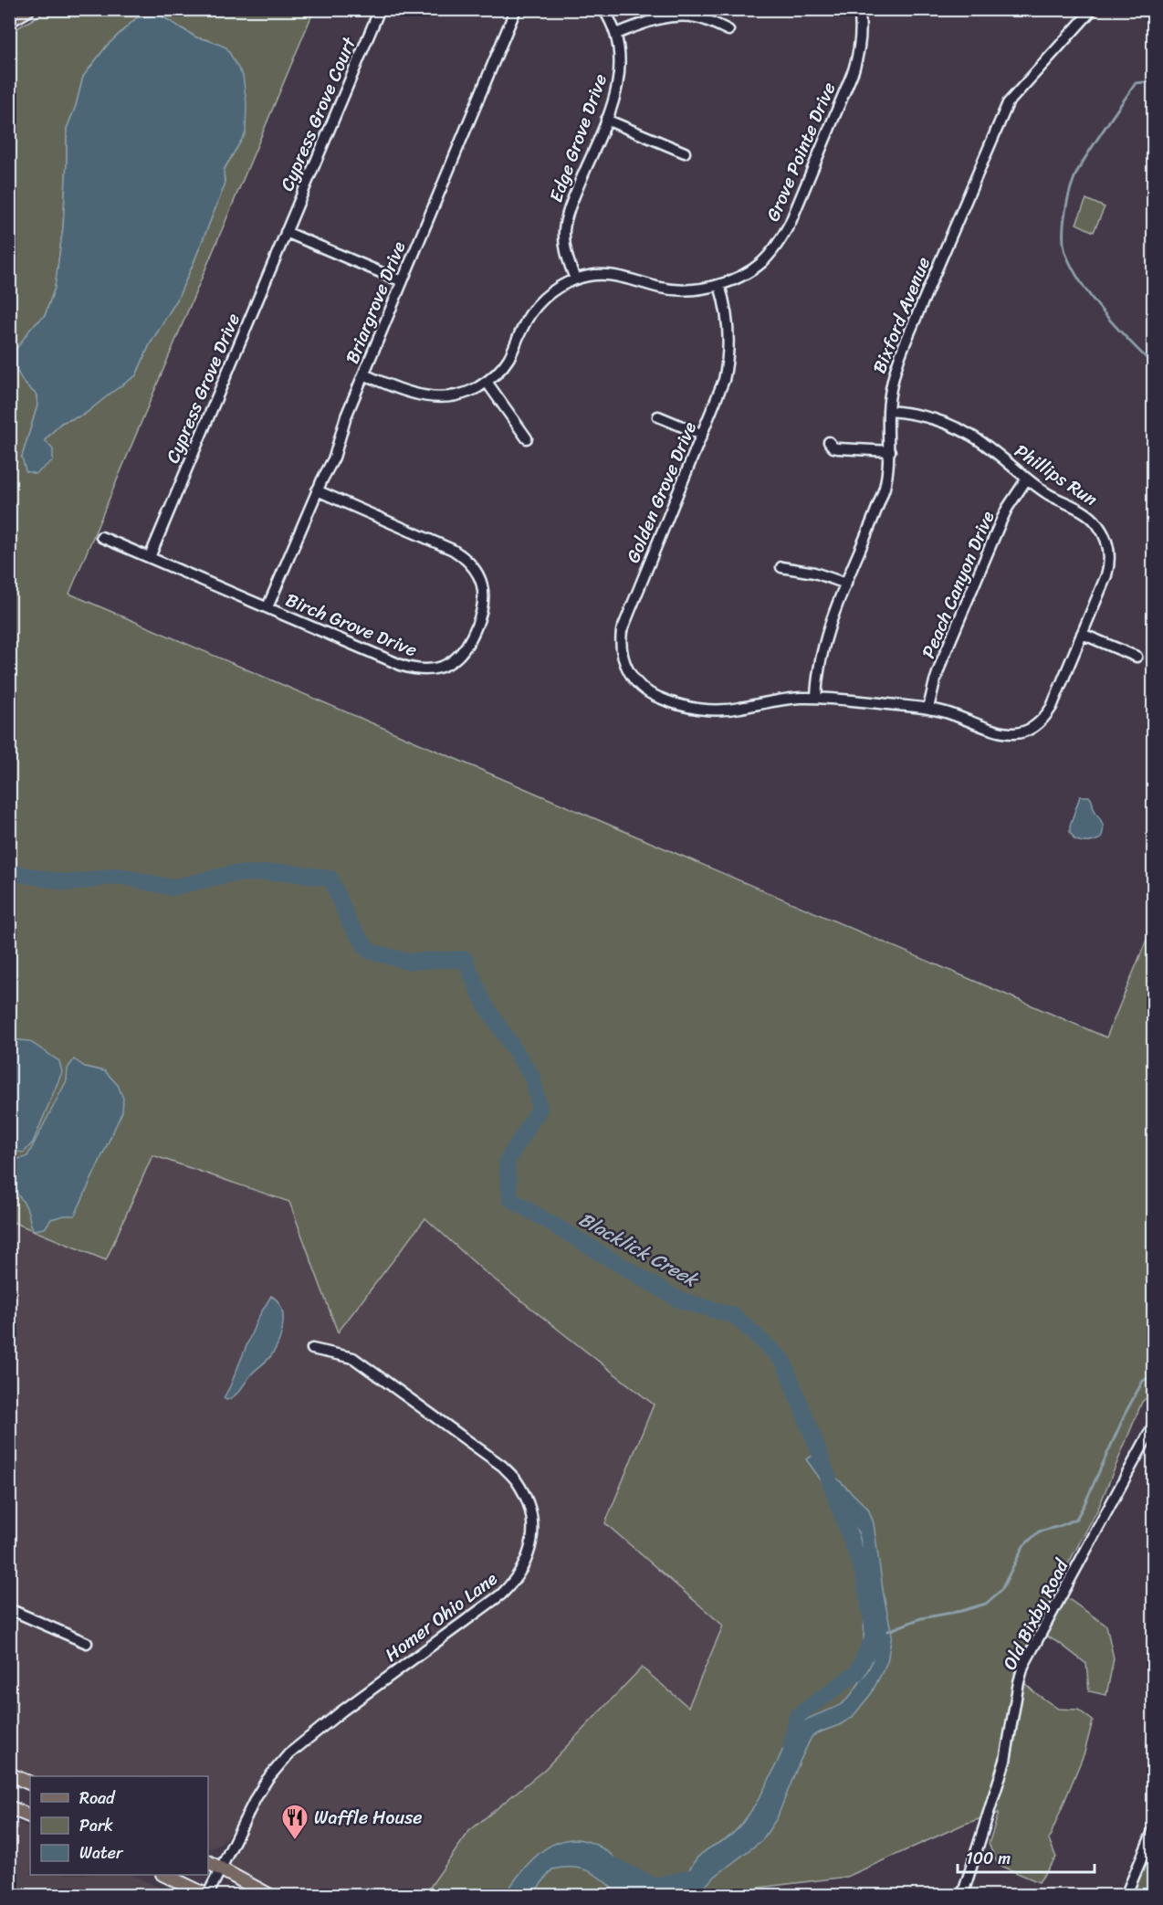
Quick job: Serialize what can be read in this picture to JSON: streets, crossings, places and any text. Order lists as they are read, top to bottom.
{
  "streets": {
    "street": [
      "Cypress Grove Court",
      "Edge Grove Drive",
      "Grove Pointe Drive",
      "Briargrove Drive",
      "Bixford Avenue",
      "Cypress Grove Drive",
      "Phillips Run",
      "Golden Grove Drive",
      "Peach Canyon Drive",
      "Birch Grove Drive",
      "Old Bixby Road",
      "Homer Ohio Lane"
    ]
  },
  "crossings": [
    ["Cypress Grove Court", "Cypress Grove Drive"],
    ["Edge Grove Drive", "Grove Pointe Drive"],
    ["Grove Pointe Drive", "Briargrove Drive"],
    ["Grove Pointe Drive", "Golden Grove Drive"],
    ["Briargrove Drive", "Birch Grove Drive"],
    ["Bixford Avenue", "Phillips Run"],
    ["Bixford Avenue", "Golden Grove Drive"],
    ["Cypress Grove Drive", "Birch Grove Drive"],
    ["Phillips Run", "Golden Grove Drive"],
    ["Phillips Run", "Peach Canyon Drive"],
    ["Golden Grove Drive", "Peach Canyon Drive"]
  ],
  "water": ["Blacklick Creek"],
  "places": {
    "restaurant": ["Waffle House"]
  },
  "legend": ["Road", "Park", "Water"],
  "scale_bar": "100 m"
}
